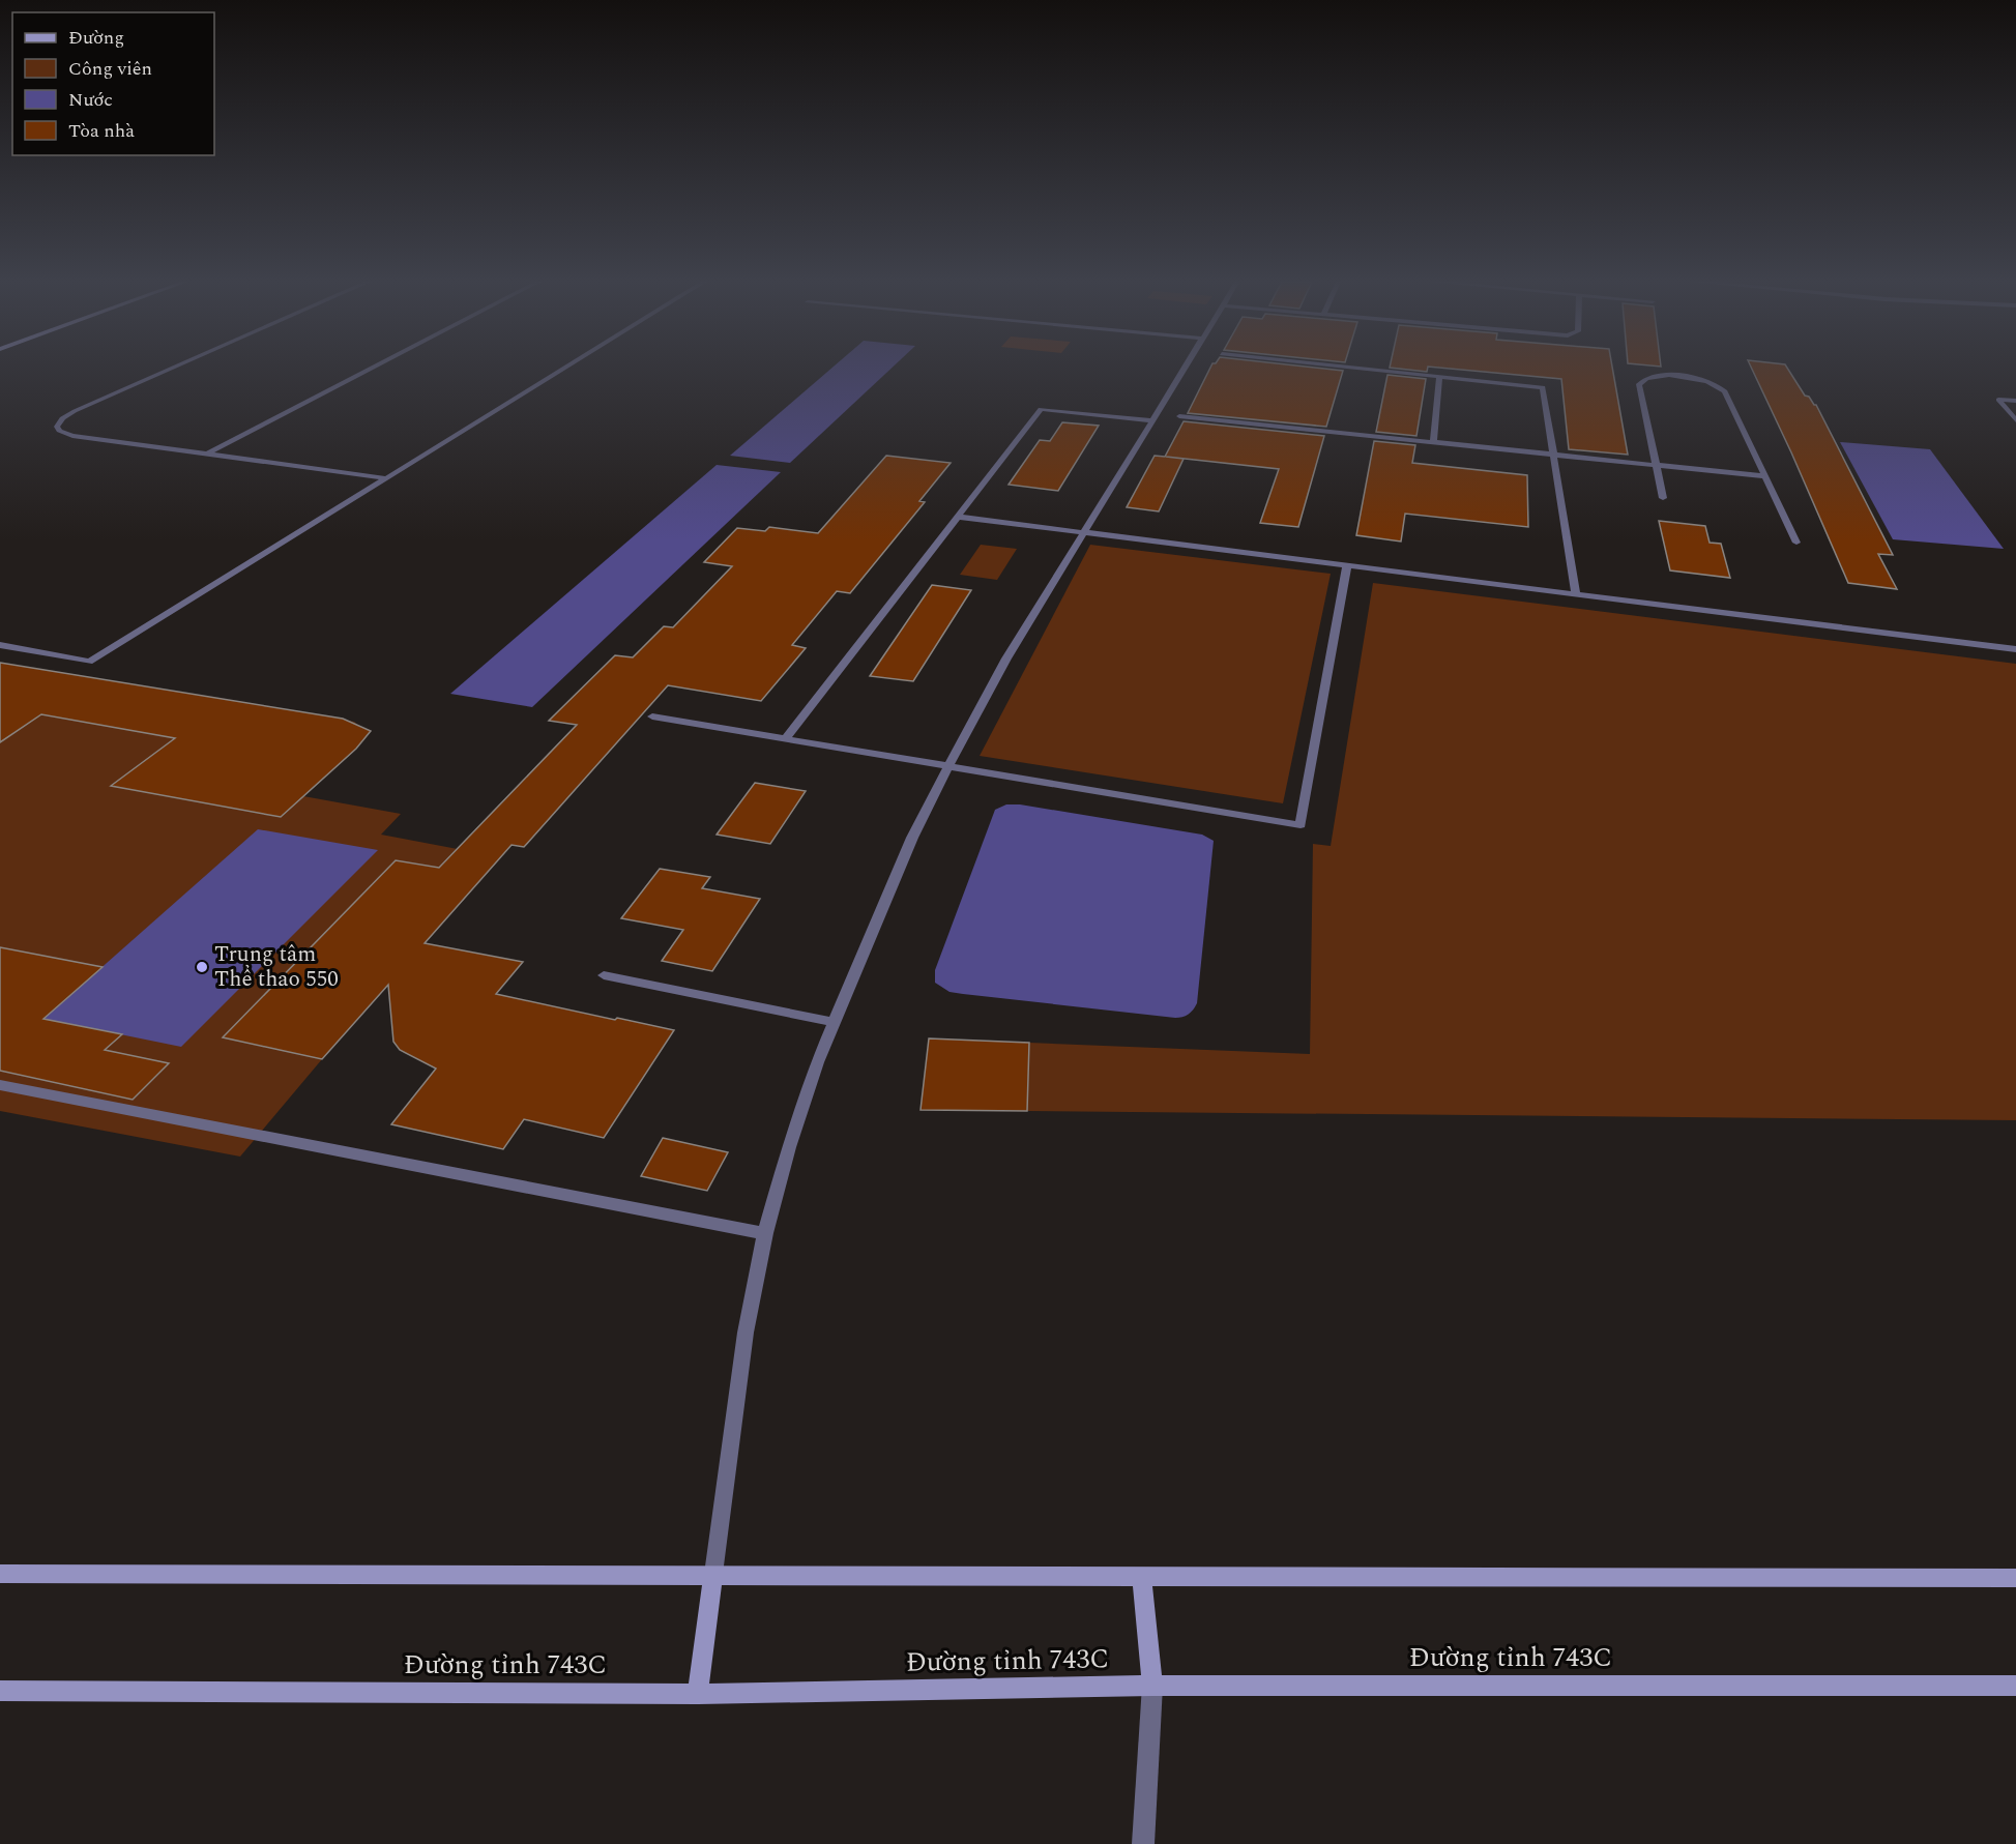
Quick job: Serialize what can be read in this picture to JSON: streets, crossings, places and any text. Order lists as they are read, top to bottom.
{
  "streets": {
    "main road": ["Đường tỉnh 743C"]
  },
  "places": ["Trung tâm Thể thao 550"],
  "legend": [
    "Đường",
    "Công viên",
    "Nước",
    "Tòa nhà"
  ]
}
